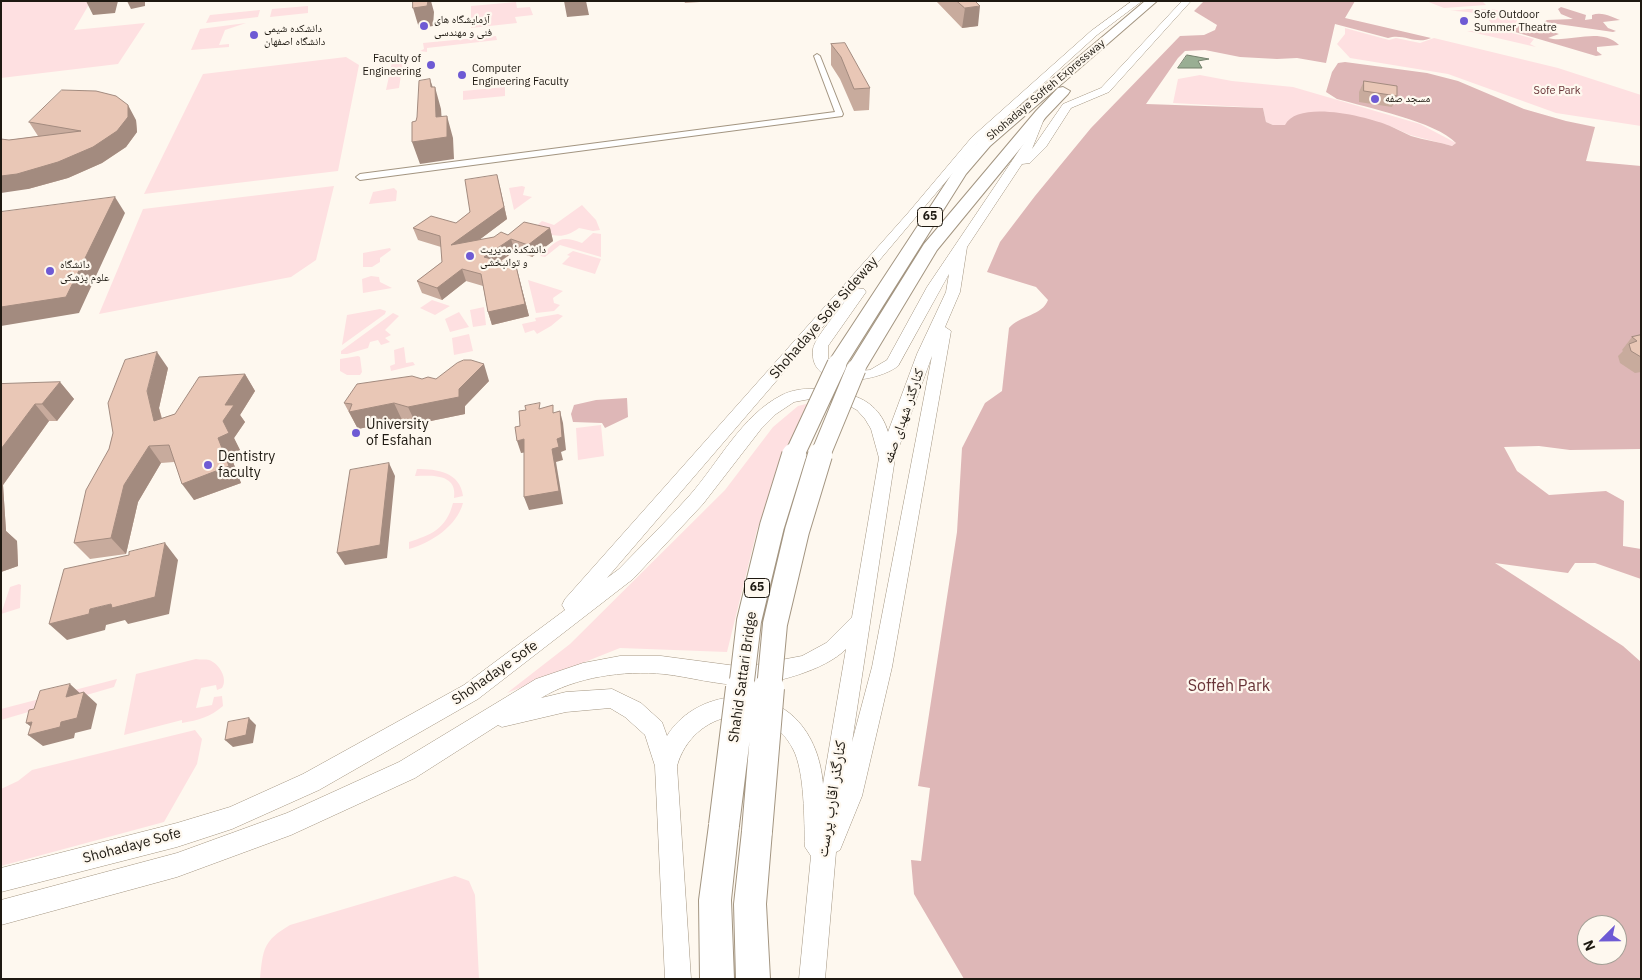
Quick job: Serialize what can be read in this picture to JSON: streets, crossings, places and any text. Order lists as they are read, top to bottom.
{
  "streets": {
    "highway": ["Shohadaye Soffeh Expressway", "65", "Shahid Sattari Bridge"],
    "main road": [
      "Shohadaye Sofe Sideway",
      "کنارگذر شهدای صفه",
      "Shohadaye Sofe",
      "کنارگذر اقارب پرست"
    ]
  },
  "crossings": [
    ["Shohadaye Soffeh Expressway", "Shahid Sattari Bridge"],
    ["Shohadaye Sofe Sideway", "Shohadaye Sofe"],
    ["کنارگذر شهدای صفه", "Shohadaye Sofe"],
    ["کنارگذر شهدای صفه", "کنارگذر اقارب پرست"],
    ["Shohadaye Sofe", "کنارگذر اقارب پرست"]
  ],
  "parks": ["Sofe Park", "Soffeh Park"],
  "places": [
    "Sofe Outdoor Summer Theatre",
    "آزمایشگاه های فنی و مهندسی",
    "دانشکده شیمی دانشگاه اصفهان",
    "Faculty of Engineering",
    "Computer Engineering Faculty",
    "مسجد صفه",
    "دانشکدهٔ مدیریت و توانبخشی",
    "دانشگاه علوم پزشکی",
    "University of Esfahan",
    "Dentistry faculty"
  ],
  "north": "bottom left"
}
